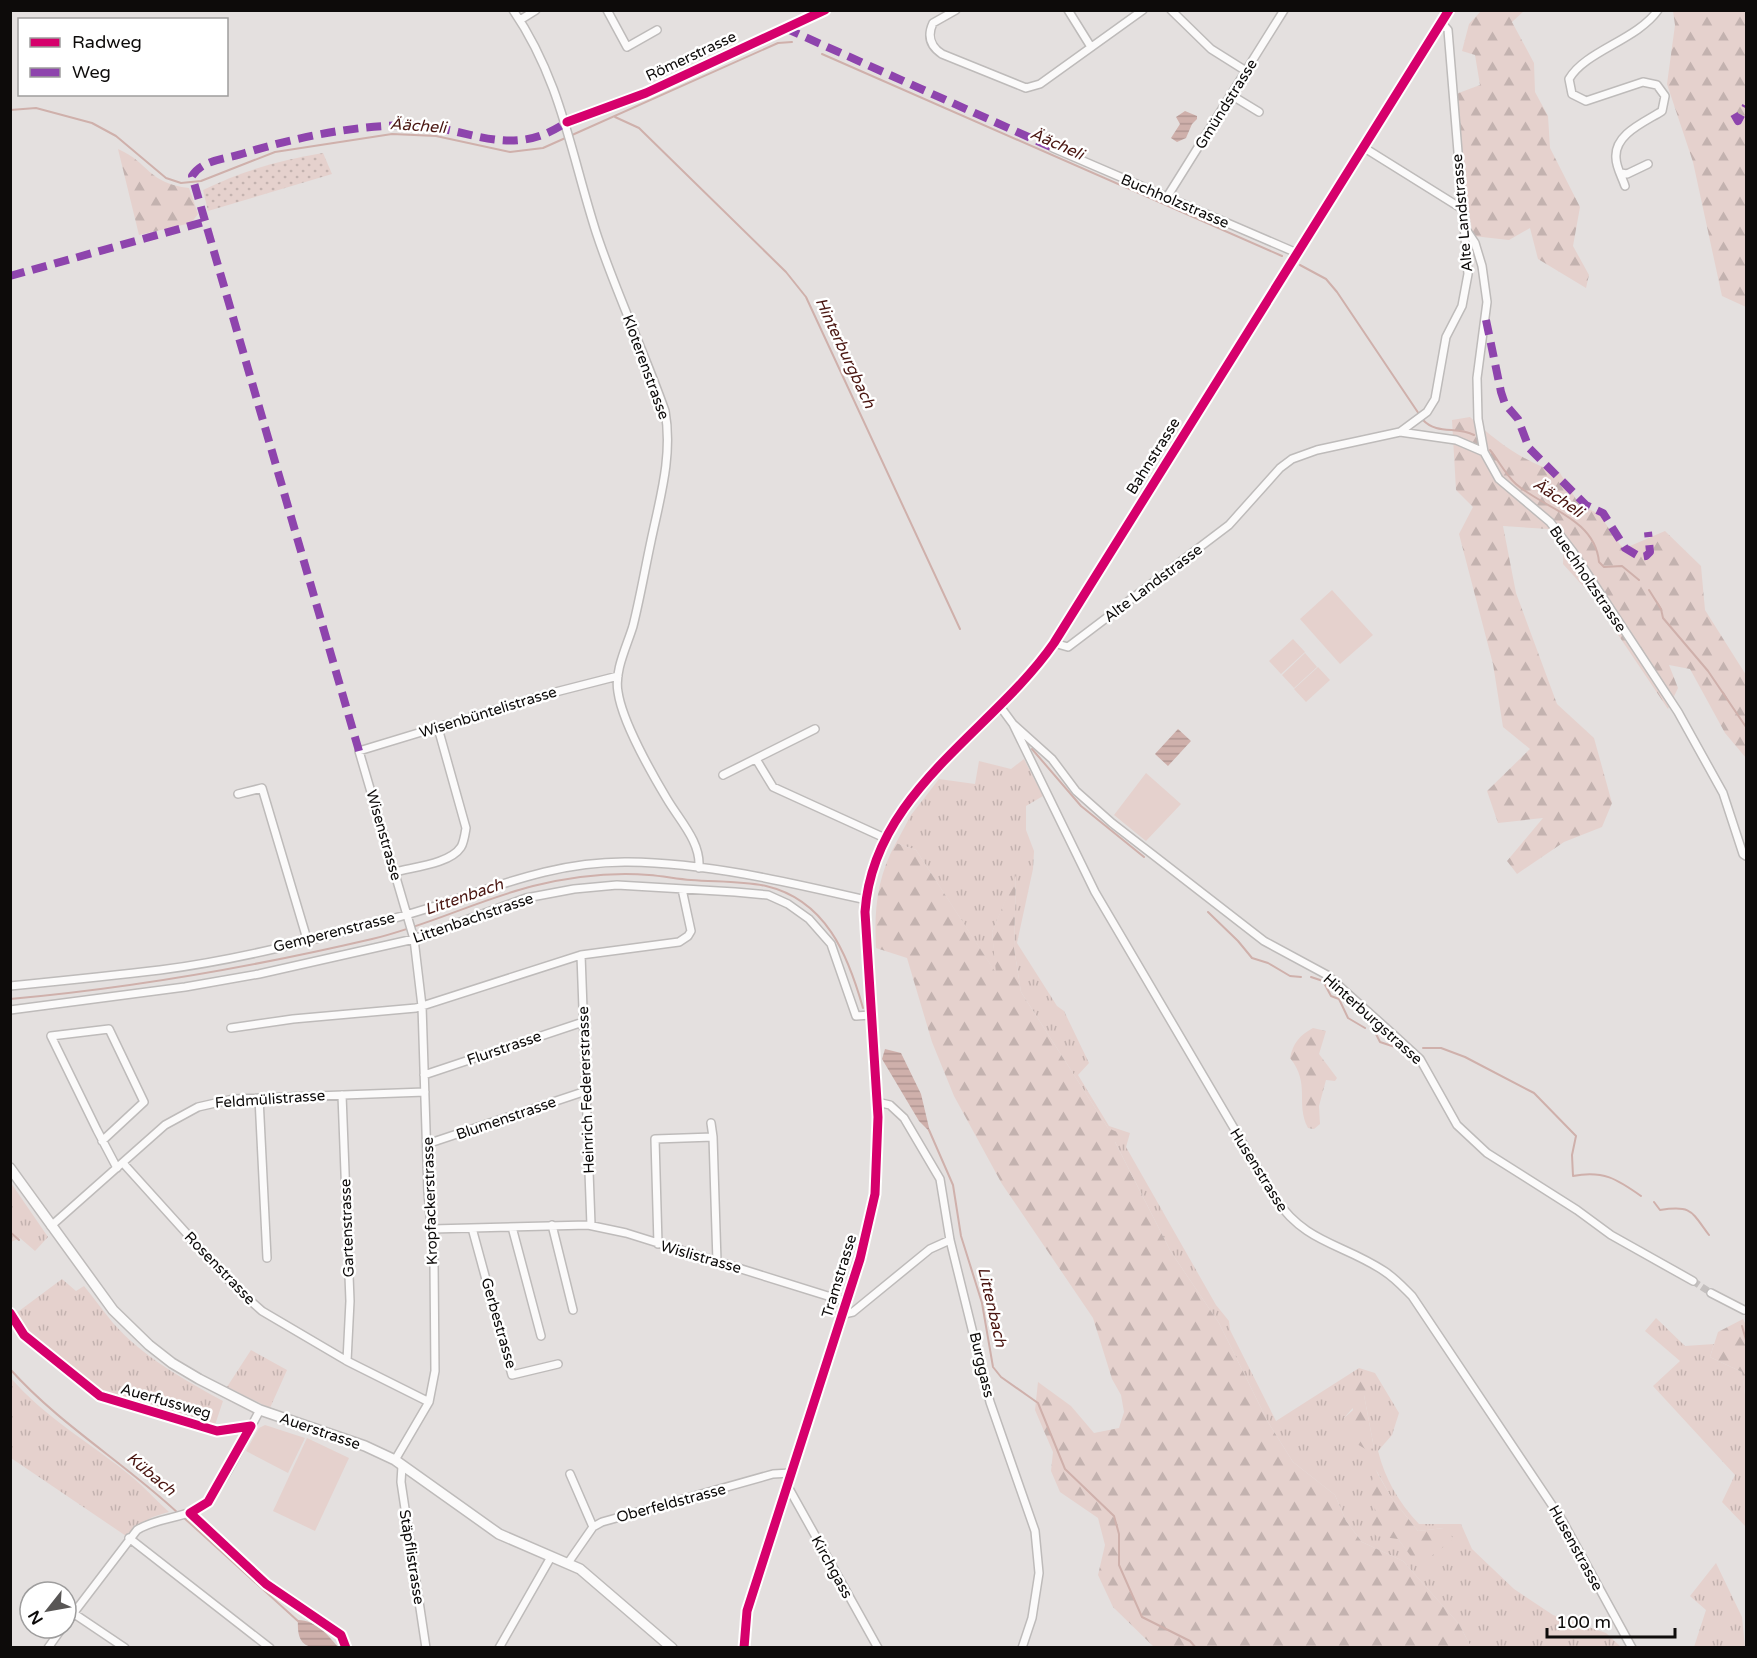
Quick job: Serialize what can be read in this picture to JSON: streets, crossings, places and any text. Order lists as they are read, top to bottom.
{
  "streets": {
    "main road": ["Bahnstrasse", "Tramstrasse", "Auerstrasse"],
    "street": [
      "Gmündstrasse",
      "Buchholzstrasse",
      "Alte Landstrasse",
      "Kloterenstrasse",
      "Buechholzstrasse",
      "Wisenbüntelistrasse",
      "Wisenstrasse",
      "Littenbachstrasse",
      "Gemperenstrasse",
      "Hinterburgstrasse",
      "Flurstrasse",
      "Heinrich Federerstrasse",
      "Feldmülistrasse",
      "Blumenstrasse",
      "Husenstrasse",
      "Kropfackerstrasse",
      "Gartenstrasse",
      "Wislistrasse",
      "Rosenstrasse",
      "Gerbestrasse",
      "Burggass",
      "Auerfussweg",
      "Oberfeldstrasse",
      "Stäpflistrasse",
      "Kirchgass"
    ],
    "cycle path": ["Römerstrasse"]
  },
  "crossings": [
    ["Gmündstrasse", "Buchholzstrasse"],
    ["Buchholzstrasse", "Bahnstrasse"],
    ["Alte Landstrasse", "Bahnstrasse"],
    ["Alte Landstrasse", "Buechholzstrasse"],
    ["Kloterenstrasse", "Wisenbüntelistrasse"],
    ["Kloterenstrasse", "Gemperenstrasse"],
    ["Bahnstrasse", "Gemperenstrasse"],
    ["Bahnstrasse", "Hinterburgstrasse"],
    ["Bahnstrasse", "Tramstrasse"],
    ["Wisenbüntelistrasse", "Wisenstrasse"],
    ["Wisenstrasse", "Littenbachstrasse"],
    ["Wisenstrasse", "Gemperenstrasse"],
    ["Wisenstrasse", "Kropfackerstrasse"],
    ["Littenbachstrasse", "Kropfackerstrasse"],
    ["Littenbachstrasse", "Tramstrasse"],
    ["Gemperenstrasse", "Tramstrasse"],
    ["Hinterburgstrasse", "Husenstrasse"],
    ["Flurstrasse", "Heinrich Federerstrasse"],
    ["Flurstrasse", "Kropfackerstrasse"],
    ["Heinrich Federerstrasse", "Blumenstrasse"],
    ["Heinrich Federerstrasse", "Wislistrasse"],
    ["Feldmülistrasse", "Kropfackerstrasse"],
    ["Feldmülistrasse", "Gartenstrasse"],
    ["Feldmülistrasse", "Rosenstrasse"],
    ["Feldmülistrasse", "Auerstrasse"],
    ["Blumenstrasse", "Kropfackerstrasse"],
    ["Kropfackerstrasse", "Wislistrasse"],
    ["Kropfackerstrasse", "Rosenstrasse"],
    ["Kropfackerstrasse", "Auerstrasse"],
    ["Kropfackerstrasse", "Stäpflistrasse"],
    ["Gartenstrasse", "Rosenstrasse"],
    ["Wislistrasse", "Tramstrasse"],
    ["Wislistrasse", "Gerbestrasse"],
    ["Tramstrasse", "Burggass"],
    ["Tramstrasse", "Oberfeldstrasse"],
    ["Tramstrasse", "Kirchgass"],
    ["Auerstrasse", "Stäpflistrasse"]
  ],
  "water": [
    "Äächeli",
    "Hinterburgbach",
    "Littenbach",
    "Kübach"
  ],
  "legend": ["Radweg", "Weg"],
  "scale_bar": "100 m",
  "north": "bottom left"
}
